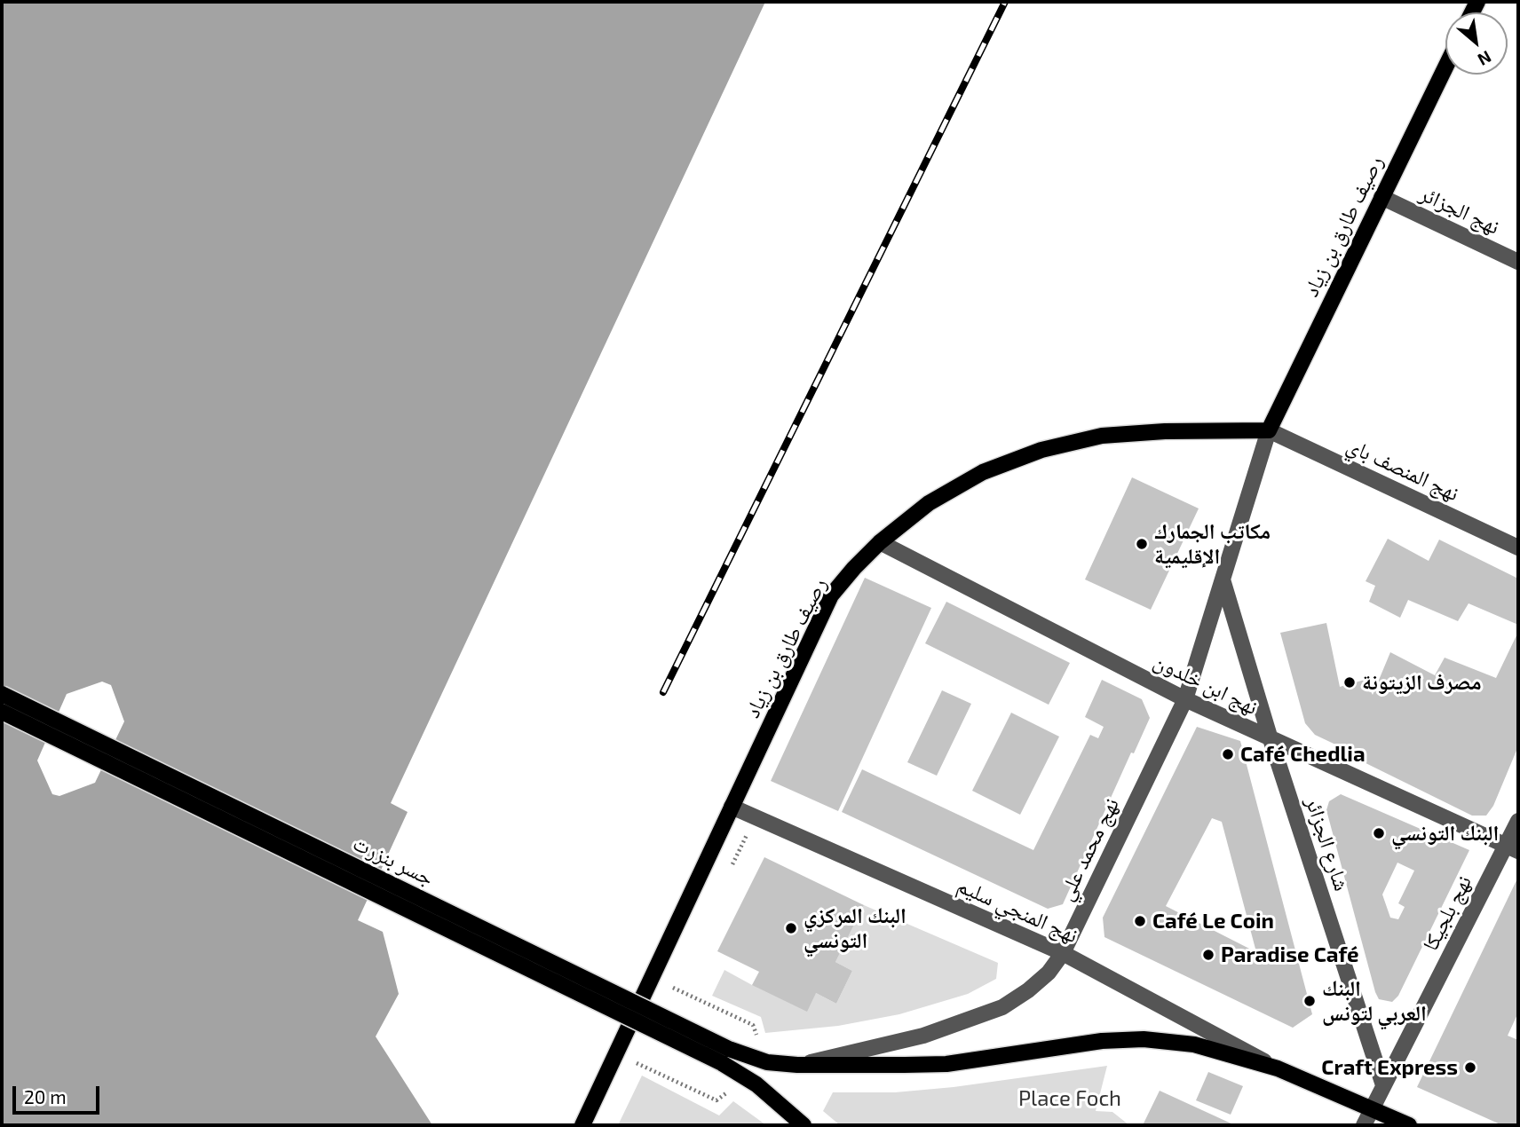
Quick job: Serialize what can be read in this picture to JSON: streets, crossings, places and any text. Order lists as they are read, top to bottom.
{
  "streets": {
    "main road": ["رصيف طارق بن زياد", "جسر بنزرت", "نهج المنجي سليم"],
    "street": [
      "نهج الجزائر",
      "نهج المنصف باي",
      "نهج ابن خلدون",
      "شارع الجزائر",
      "نهج محمد علي",
      "نهج بلجيكا"
    ]
  },
  "crossings": [
    ["نهج الجزائر", "رصيف طارق بن زياد"],
    ["رصيف طارق بن زياد", "نهج المنصف باي"],
    ["رصيف طارق بن زياد", "نهج ابن خلدون"],
    ["رصيف طارق بن زياد", "شارع الجزائر"],
    ["رصيف طارق بن زياد", "نهج محمد علي"],
    ["رصيف طارق بن زياد", "نهج المنجي سليم"],
    ["نهج ابن خلدون", "شارع الجزائر"],
    ["نهج ابن خلدون", "نهج محمد علي"],
    ["نهج ابن خلدون", "نهج بلجيكا"],
    ["شارع الجزائر", "نهج بلجيكا"],
    ["نهج محمد علي", "نهج المنجي سليم"],
    ["جسر بنزرت", "نهج المنجي سليم"],
    ["نهج المنجي سليم", "نهج بلجيكا"]
  ],
  "parks": ["Place Foch"],
  "places": [
    "مكاتب الجمارك الإقليمية",
    "مصرف الزيتونة",
    "Café Chedlia",
    "البنك التونسي",
    "Café Le Coin",
    "البنك المركزي التونسي",
    "Paradise Café",
    "البنك العربي لتونس",
    "Craft Express"
  ],
  "scale_bar": "20 m",
  "north": "bottom right"
}
